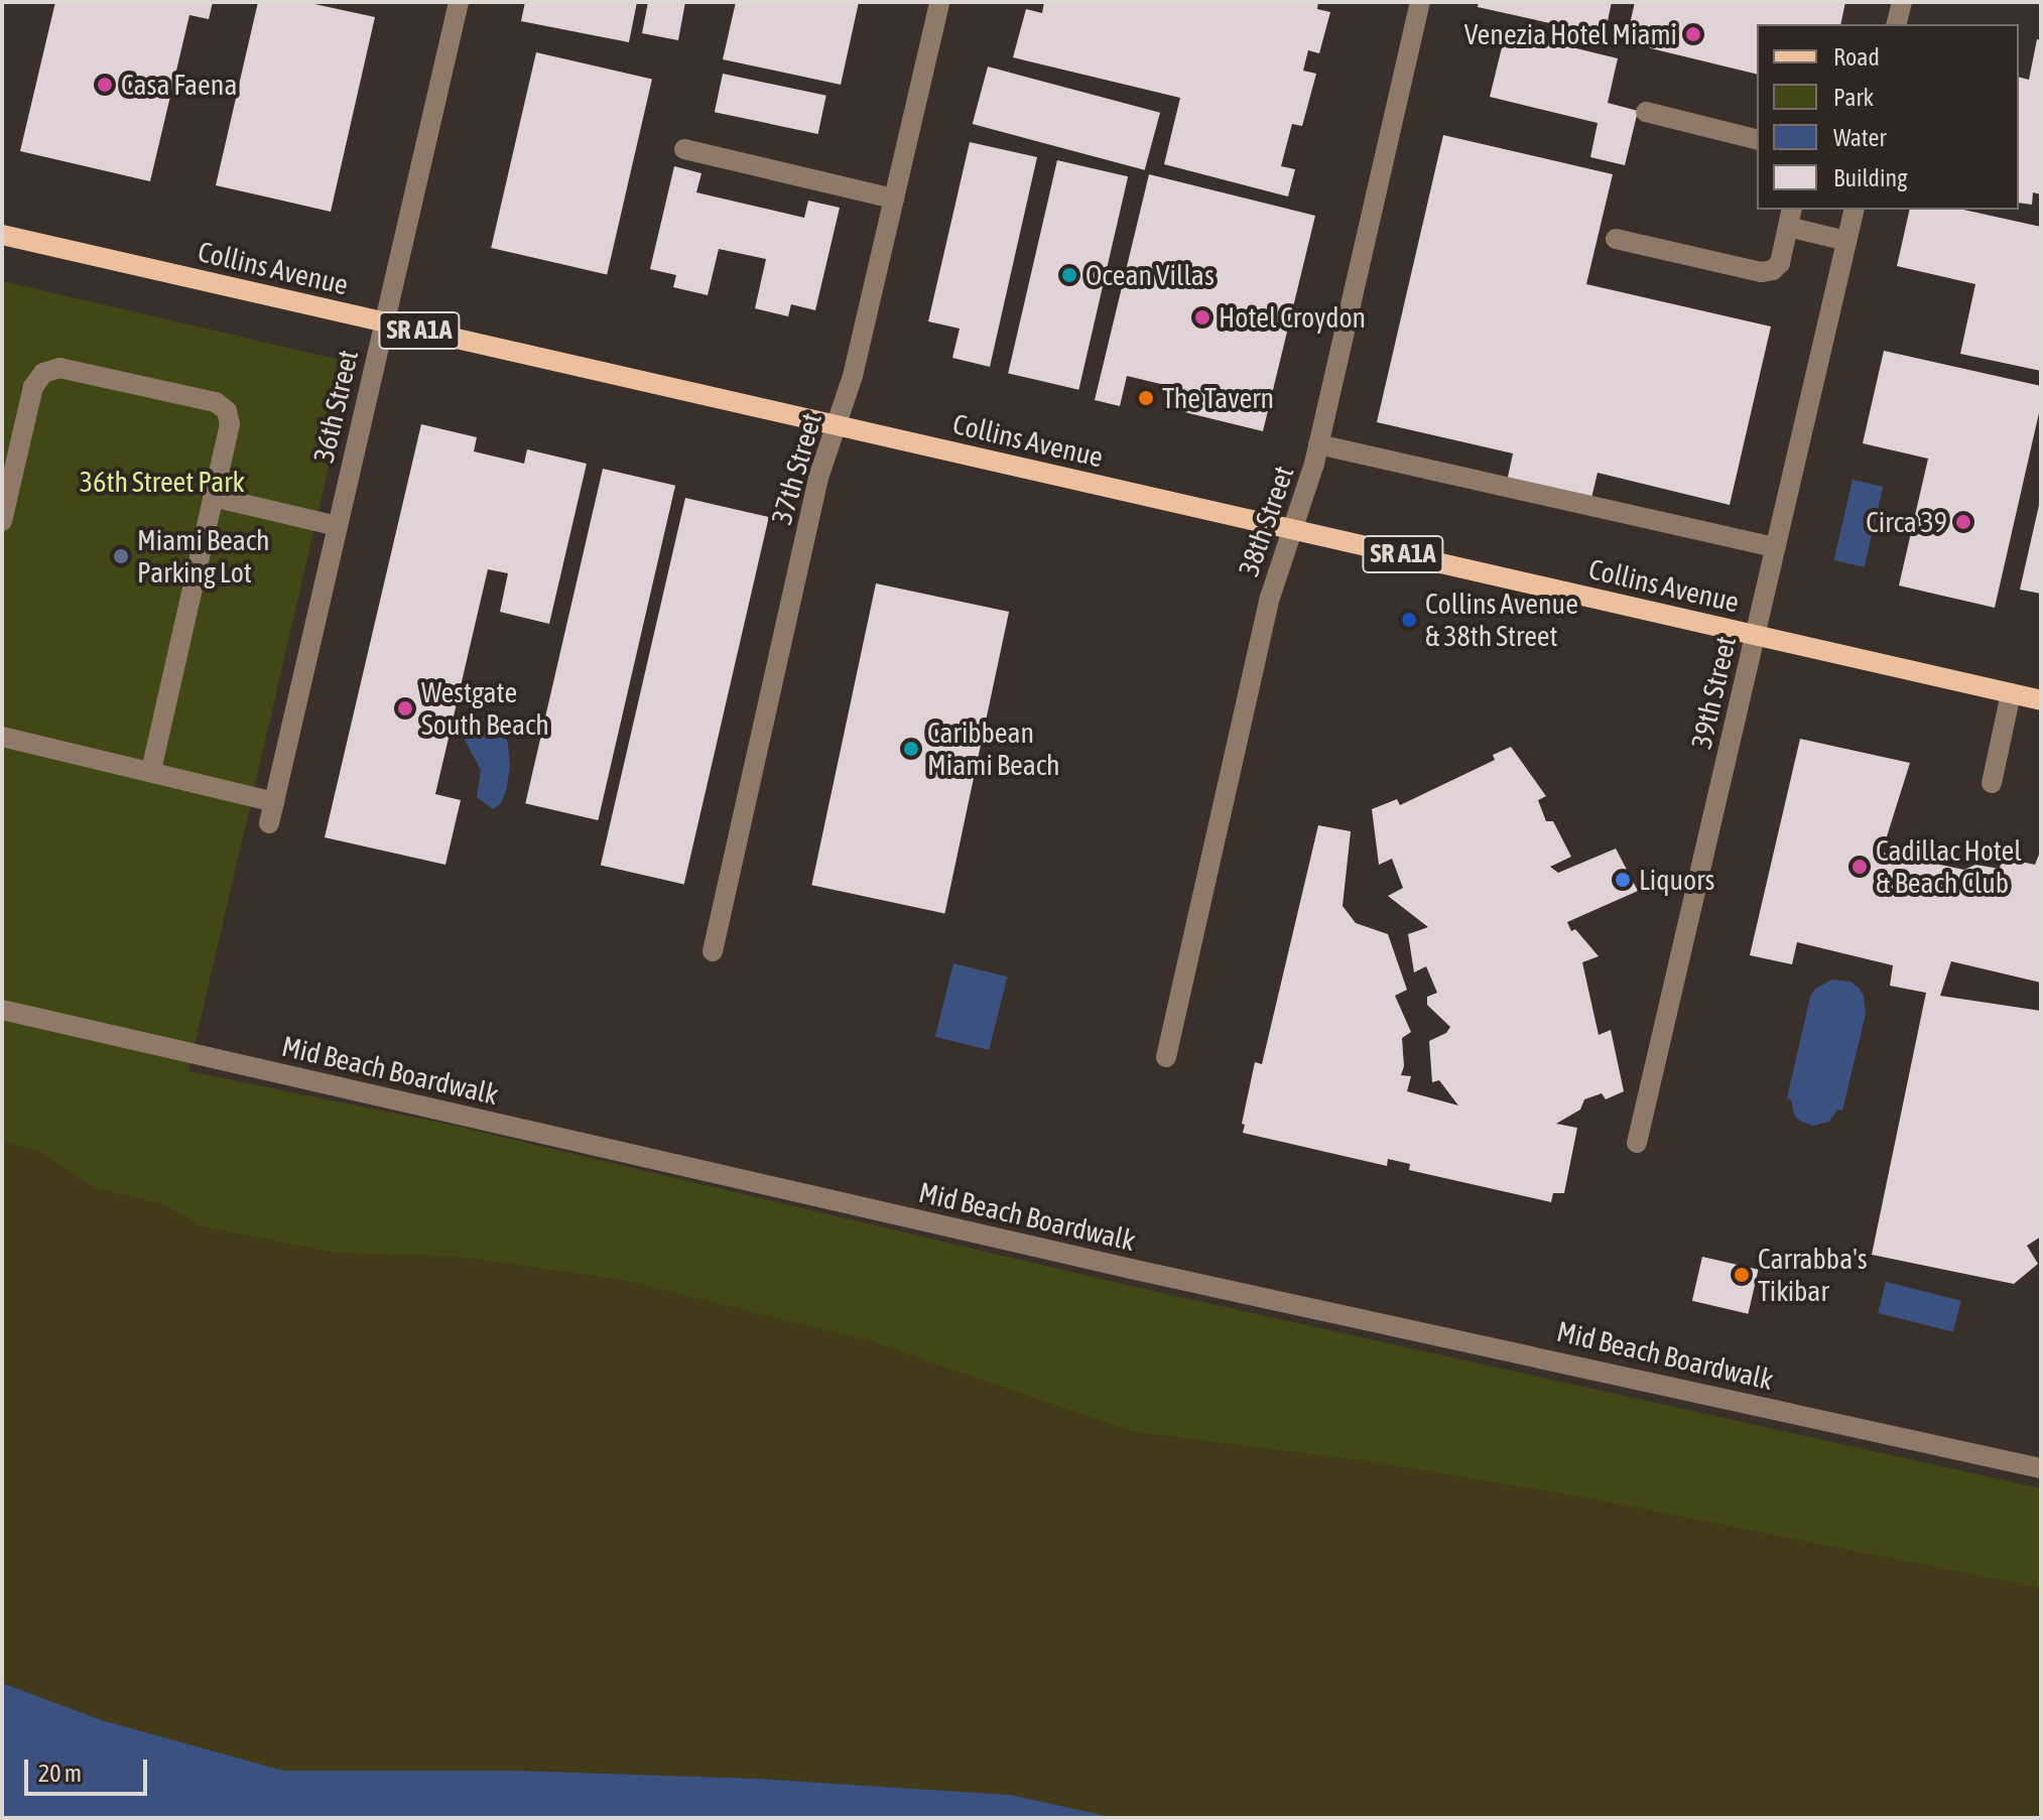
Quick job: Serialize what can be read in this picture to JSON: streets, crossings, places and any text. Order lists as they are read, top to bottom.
{
  "streets": {
    "main road": ["Collins Avenue", "SR A1A"],
    "street": [
      "36th Street",
      "37th Street",
      "38th Street",
      "39th Street",
      "Mid Beach Boardwalk"
    ]
  },
  "crossings": [
    ["Collins Avenue", "36th Street"],
    ["Collins Avenue", "37th Street"],
    ["Collins Avenue", "38th Street"],
    ["Collins Avenue", "39th Street"]
  ],
  "parks": ["36th Street Park"],
  "places": [
    "Venezia Hotel Miami",
    "Casa Faena",
    "Ocean Villas",
    "Hotel Croydon",
    "The Tavern",
    "Circa 39",
    "Miami Beach Parking Lot",
    "Collins Avenue & 38th Street",
    "Westgate South Beach",
    "Caribbean Miami Beach",
    "Cadillac Hotel & Beach Club",
    "Liquors",
    "Carrabba's Tikibar"
  ],
  "legend": [
    "Road",
    "Park",
    "Water",
    "Building"
  ],
  "scale_bar": "20 m"
}
